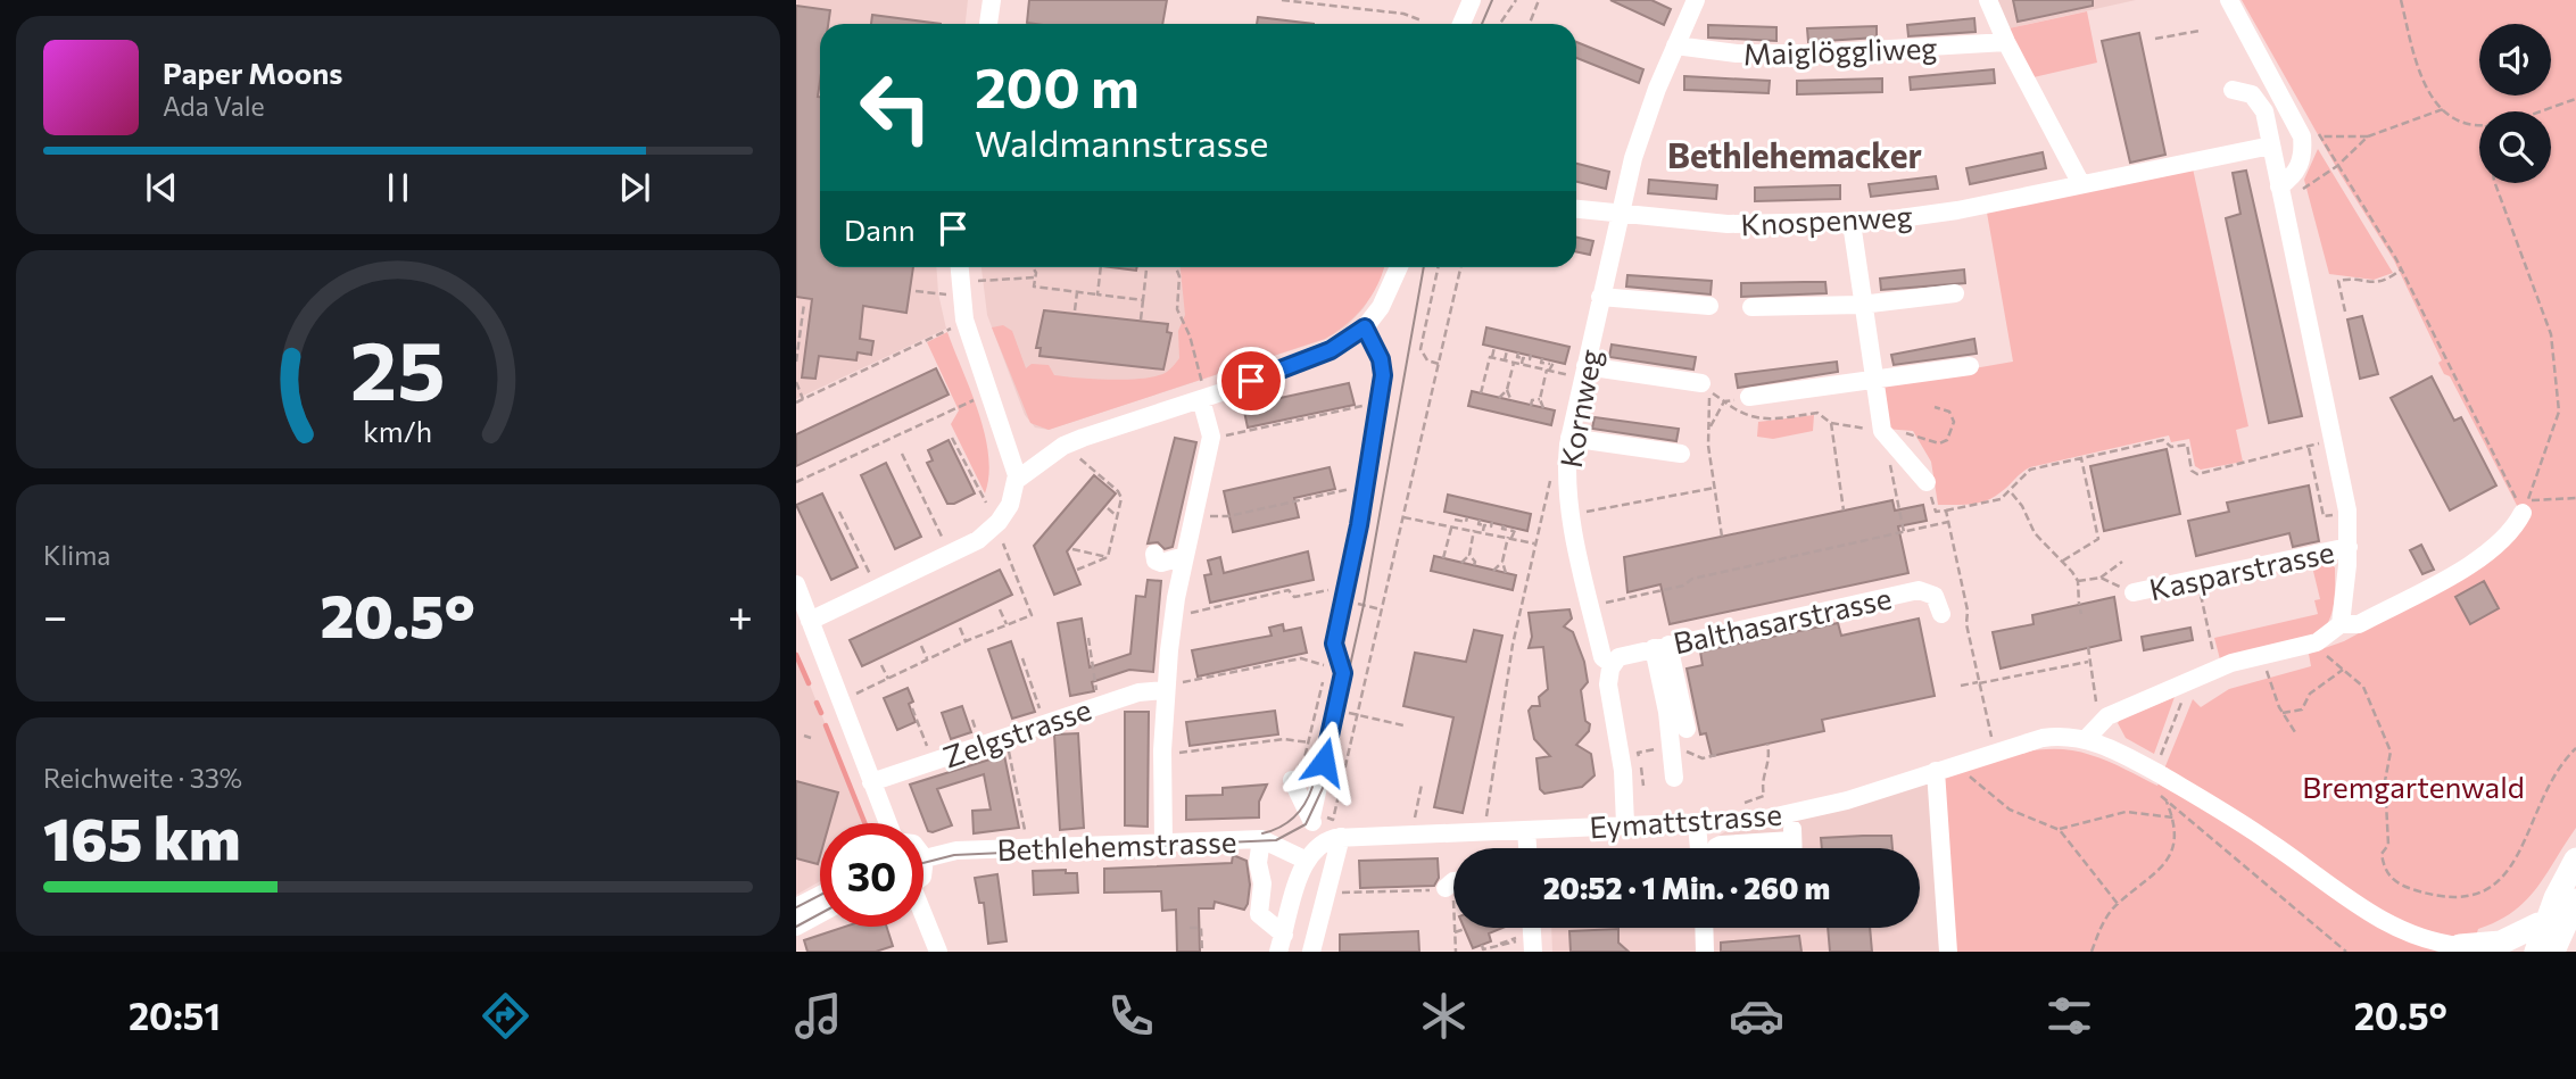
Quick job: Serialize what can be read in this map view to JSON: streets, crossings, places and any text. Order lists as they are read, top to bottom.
{
  "streets": {
    "street": [
      "Maiglöggliweg",
      "Knospenweg",
      "Kornweg",
      "Kasparstrasse",
      "Balthasarstrasse",
      "Zelgstrasse",
      "Eymattstrasse",
      "Bethlehemstrasse"
    ]
  },
  "crossings": [
    ["Maiglöggliweg", "Kornweg"],
    ["Knospenweg", "Kornweg"],
    ["Kornweg", "Balthasarstrasse"],
    ["Kornweg", "Eymattstrasse"]
  ],
  "districts": ["Bethlehemacker"],
  "parks": ["Bremgartenwald"],
  "page": {
    "turn": ["200 m", "Waldmannstrasse"],
    "song": ["Paper Moons", "Ada Vale"],
    "then": "Dann",
    "tile": [
      "Klima",
      ["Reichweite · 33%", "165 km"]
    ],
    "heat": ["−", "20.5°", "+"],
    "limit": "30",
    "trip": "20:52 · 1 Min. · 260 m",
    "tabs": ["20:51", "20.5°"],
    "gauge": ["25", "km/h"]
  }
}
